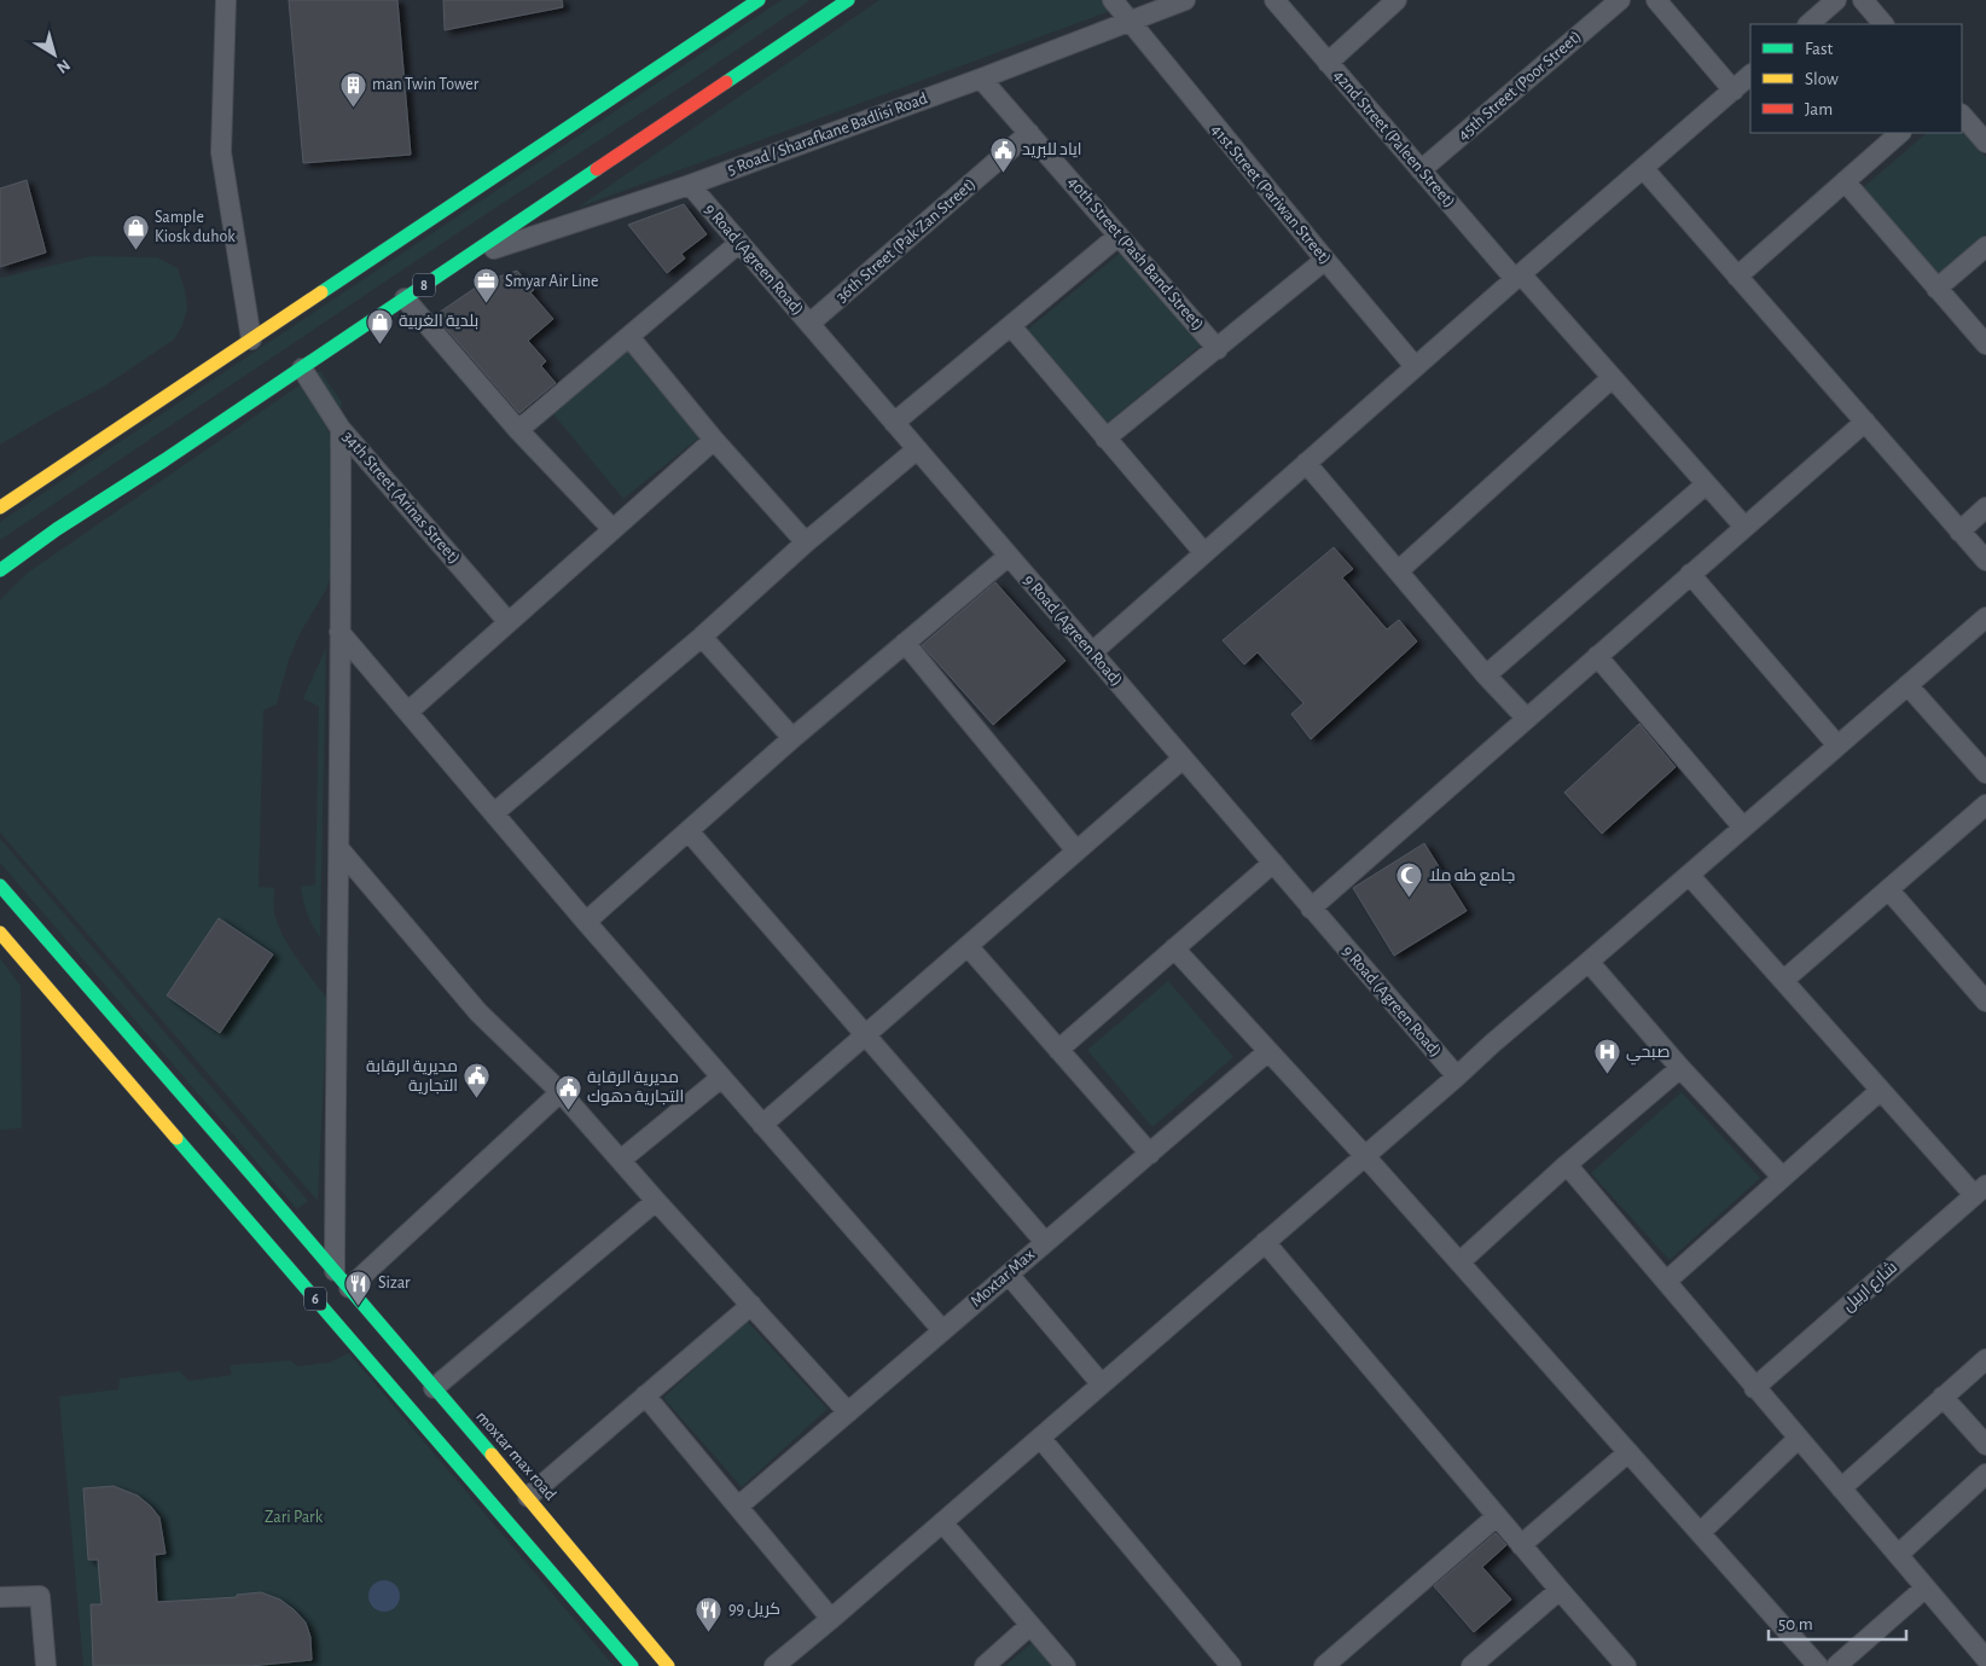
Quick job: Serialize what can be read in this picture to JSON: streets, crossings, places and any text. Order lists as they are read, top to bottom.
{
  "streets": {
    "main road": ["8", "6", "moxtar max road"],
    "street": [
      "45th Street (Poor Street)",
      "5 Road / Sharafkane Badlisi Road",
      "42nd Street (Paleen Street)",
      "41st Street (Pariwan Street)",
      "36th Street (Pak Zan Street)",
      "40th Street (Pash Band Street)",
      "9 Road (Agreen Road)",
      "34th Street (Arinas Street)",
      "Moxtar Max",
      "شارع اربيل"
    ]
  },
  "crossings": [
    ["45th Street (Poor Street)", "42nd Street (Paleen Street)"],
    ["5 Road / Sharafkane Badlisi Road", "41st Street (Pariwan Street)"],
    ["5 Road / Sharafkane Badlisi Road", "40th Street (Pash Band Street)"],
    ["5 Road / Sharafkane Badlisi Road", "9 Road (Agreen Road)"],
    ["5 Road / Sharafkane Badlisi Road", "8"],
    ["36th Street (Pak Zan Street)", "40th Street (Pash Band Street)"],
    ["36th Street (Pak Zan Street)", "9 Road (Agreen Road)"],
    ["8", "34th Street (Arinas Street)"],
    ["6", "moxtar max road"]
  ],
  "parks": ["Zari Park"],
  "places": {
    "building": ["man Twin Tower"],
    "public building": ["اياد للبريد", "مديرية الرقابة التجارية", "مديرية الرقابة التجارية دهوك"],
    "shop": ["Sample Kiosk duhok", "بلدية الغربية"],
    "office": ["Smyar Air Line"],
    "mosque": ["جامع طه ملا"],
    "hospital": ["صبحي"],
    "restaurant": ["Sizar", "99 كريل"]
  },
  "legend": ["Fast", "Slow", "Jam"],
  "scale_bar": "50 m",
  "north": "bottom right"
}
